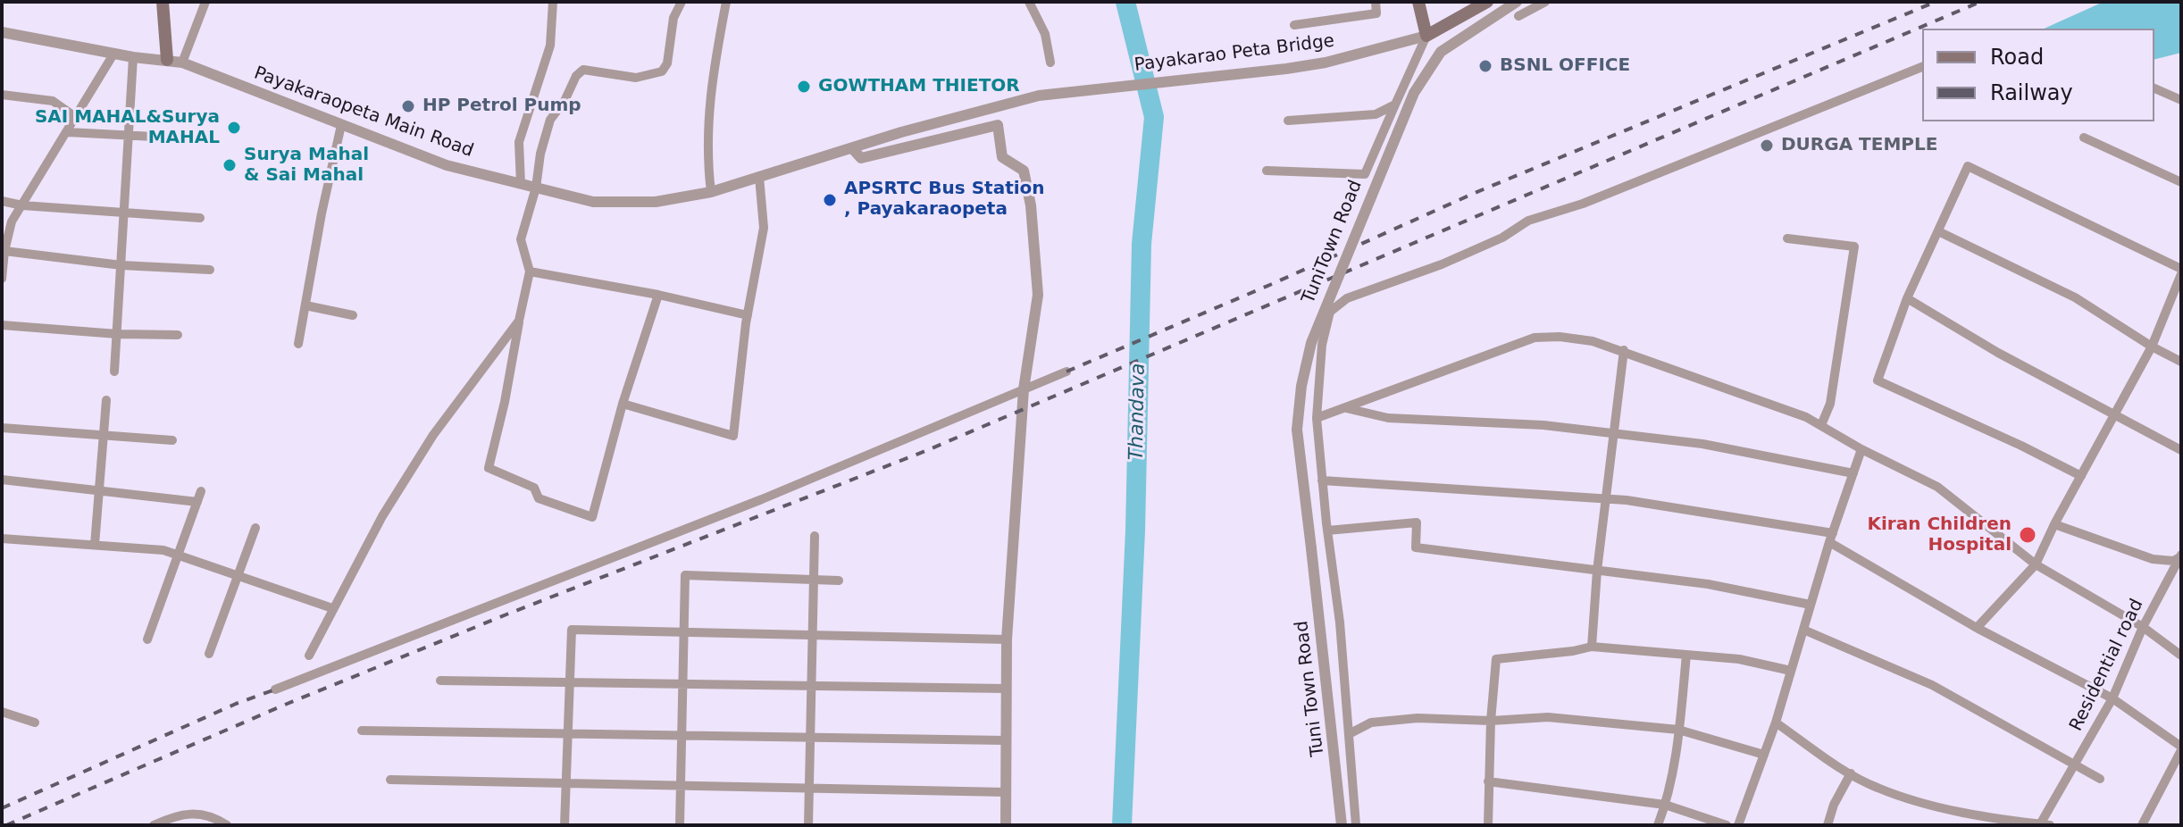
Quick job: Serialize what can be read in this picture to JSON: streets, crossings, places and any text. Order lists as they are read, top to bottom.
{
  "streets": {
    "street": [
      "Payakarao Peta Bridge",
      "Payakaraopeta Main Road",
      "TuniTown Road",
      "Residential road",
      "Tuni Town Road"
    ]
  },
  "crossings": [
    ["Payakarao Peta Bridge", "Payakaraopeta Main Road"],
    ["TuniTown Road", "Tuni Town Road"]
  ],
  "water": ["Thandava"],
  "places": [
    "BSNL OFFICE",
    "GOWTHAM THIETOR",
    "HP Petrol Pump",
    "SAI MAHAL&Surya MAHAL",
    "DURGA TEMPLE",
    "Surya Mahal & Sai Mahal",
    "APSRTC Bus Station , Payakaraopeta",
    "Kiran Children Hospital"
  ],
  "legend": ["Road", "Railway"]
}
